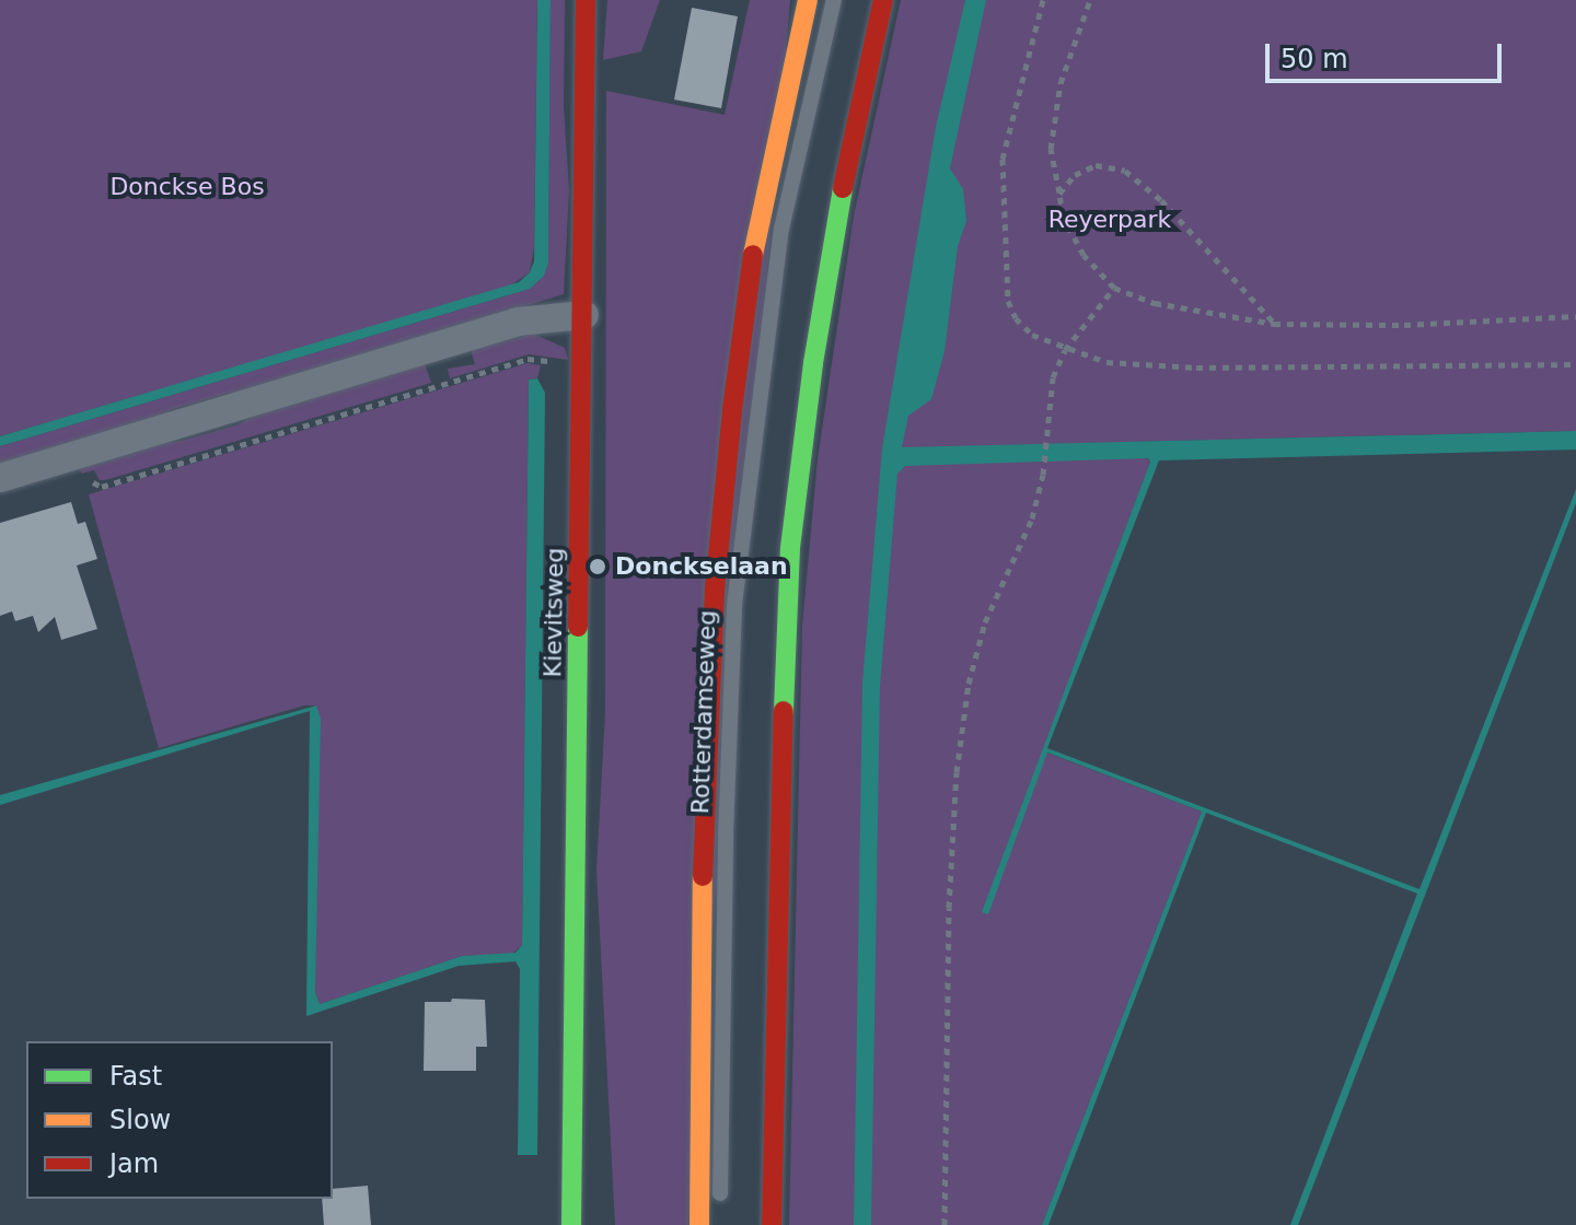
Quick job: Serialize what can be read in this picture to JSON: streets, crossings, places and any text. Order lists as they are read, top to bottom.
{
  "streets": {
    "main road": ["Kievitsweg", "Rotterdamseweg"]
  },
  "parks": ["Donckse Bos", "Reyerpark"],
  "places": ["Donckselaan"],
  "legend": ["Fast", "Slow", "Jam"],
  "scale_bar": "50 m"
}
